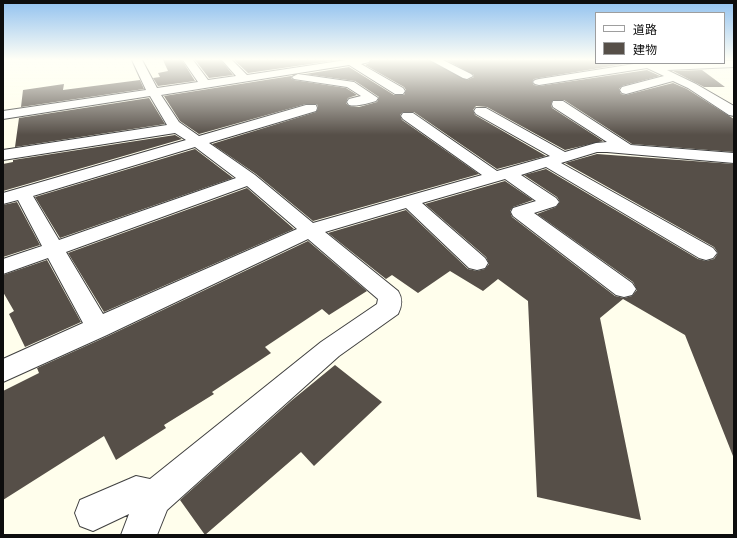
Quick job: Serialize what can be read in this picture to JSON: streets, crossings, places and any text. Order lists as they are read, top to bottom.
{
  "legend": ["道路", "建物"]
}
